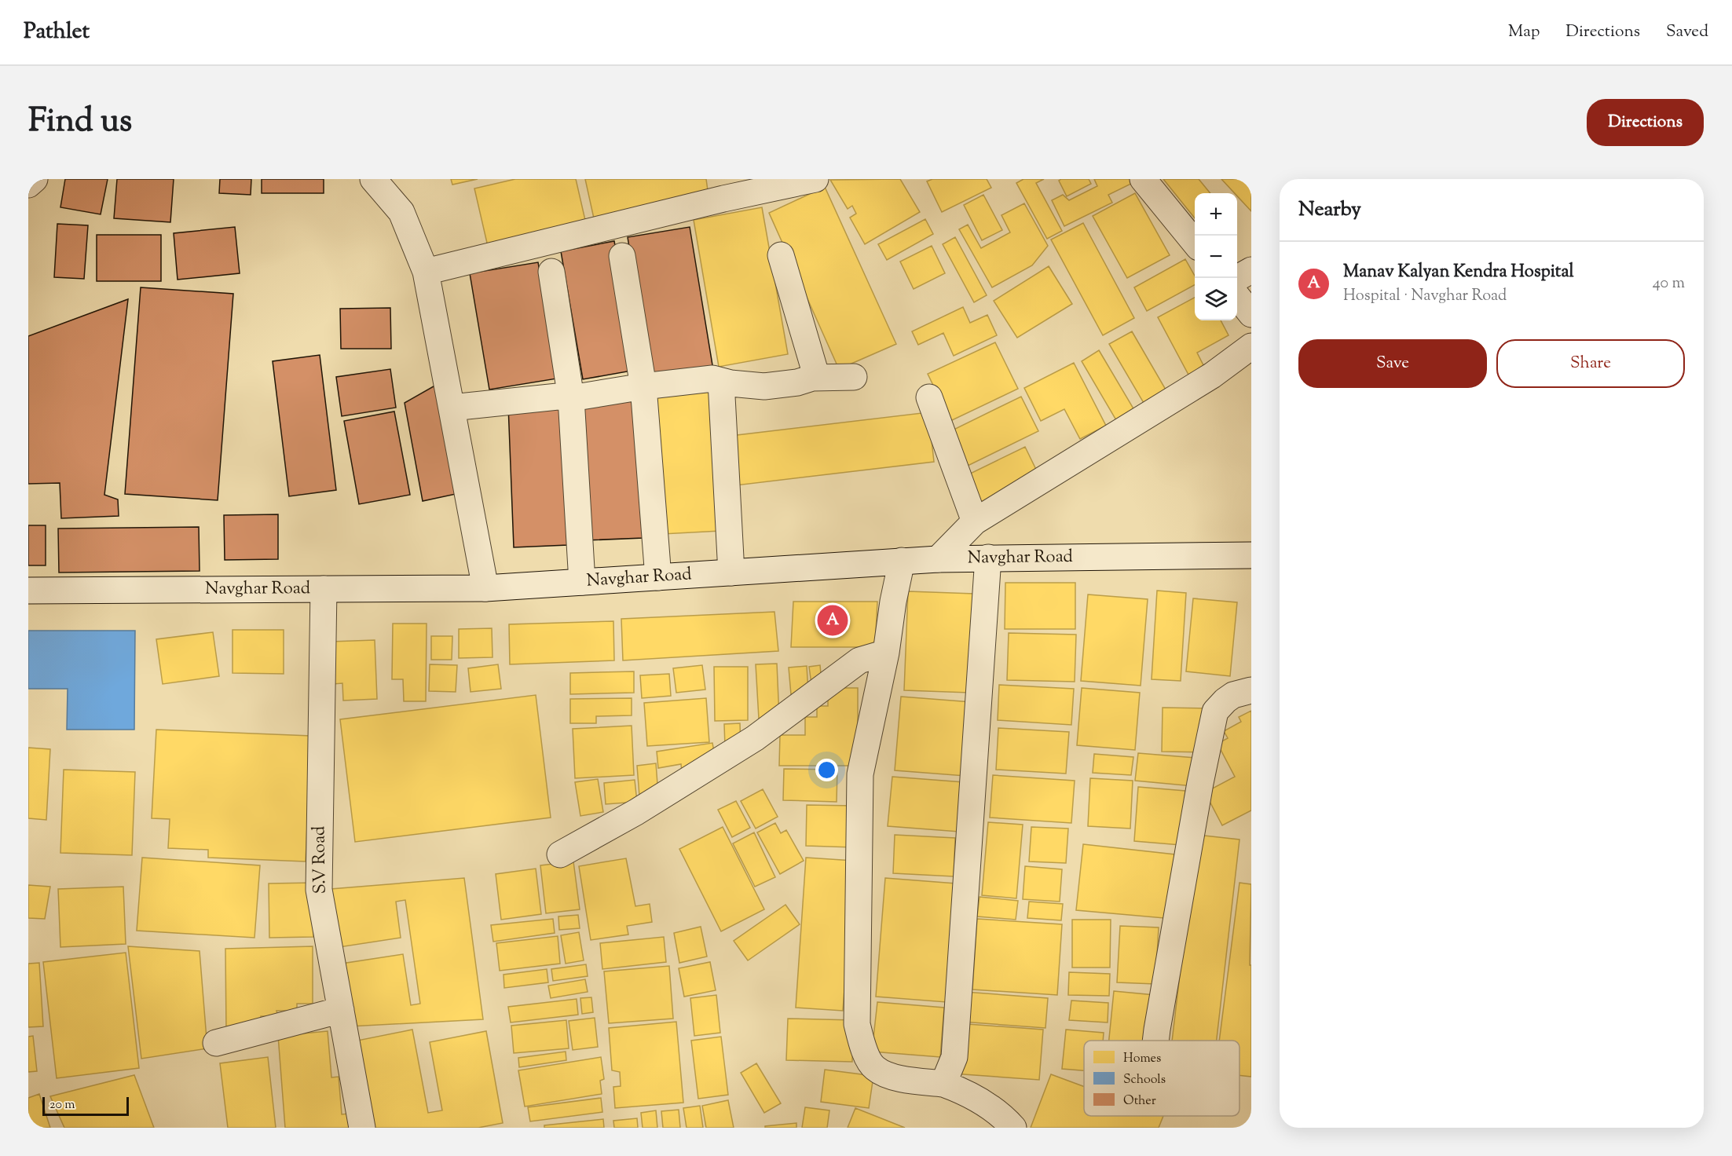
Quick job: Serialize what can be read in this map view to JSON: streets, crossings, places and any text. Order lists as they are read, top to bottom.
{
  "streets": {
    "street": ["Navghar Road", "S.V Road"]
  },
  "crossings": [
    ["Navghar Road", "S.V Road"]
  ],
  "legend": ["Homes", "Schools", "Other"],
  "scale_bar": "20 m",
  "page": {
    "header": "Pathlet",
    "nav": ["Map", "Directions", "Saved"],
    "title": "Find us",
    "buttons": [
      "Directions",
      ["Save", "Share"]
    ],
    "heading": "Nearby",
    "map_buttons": ["+", "−"],
    "list": [
      {
        "mark": "A",
        "name": "Manav Kalyan Kendra Hospital",
        "note": "Hospital · Navghar Road",
        "value": "40 m"
      }
    ],
    "pins": "A",
    "scale": "20 m"
  }
}
